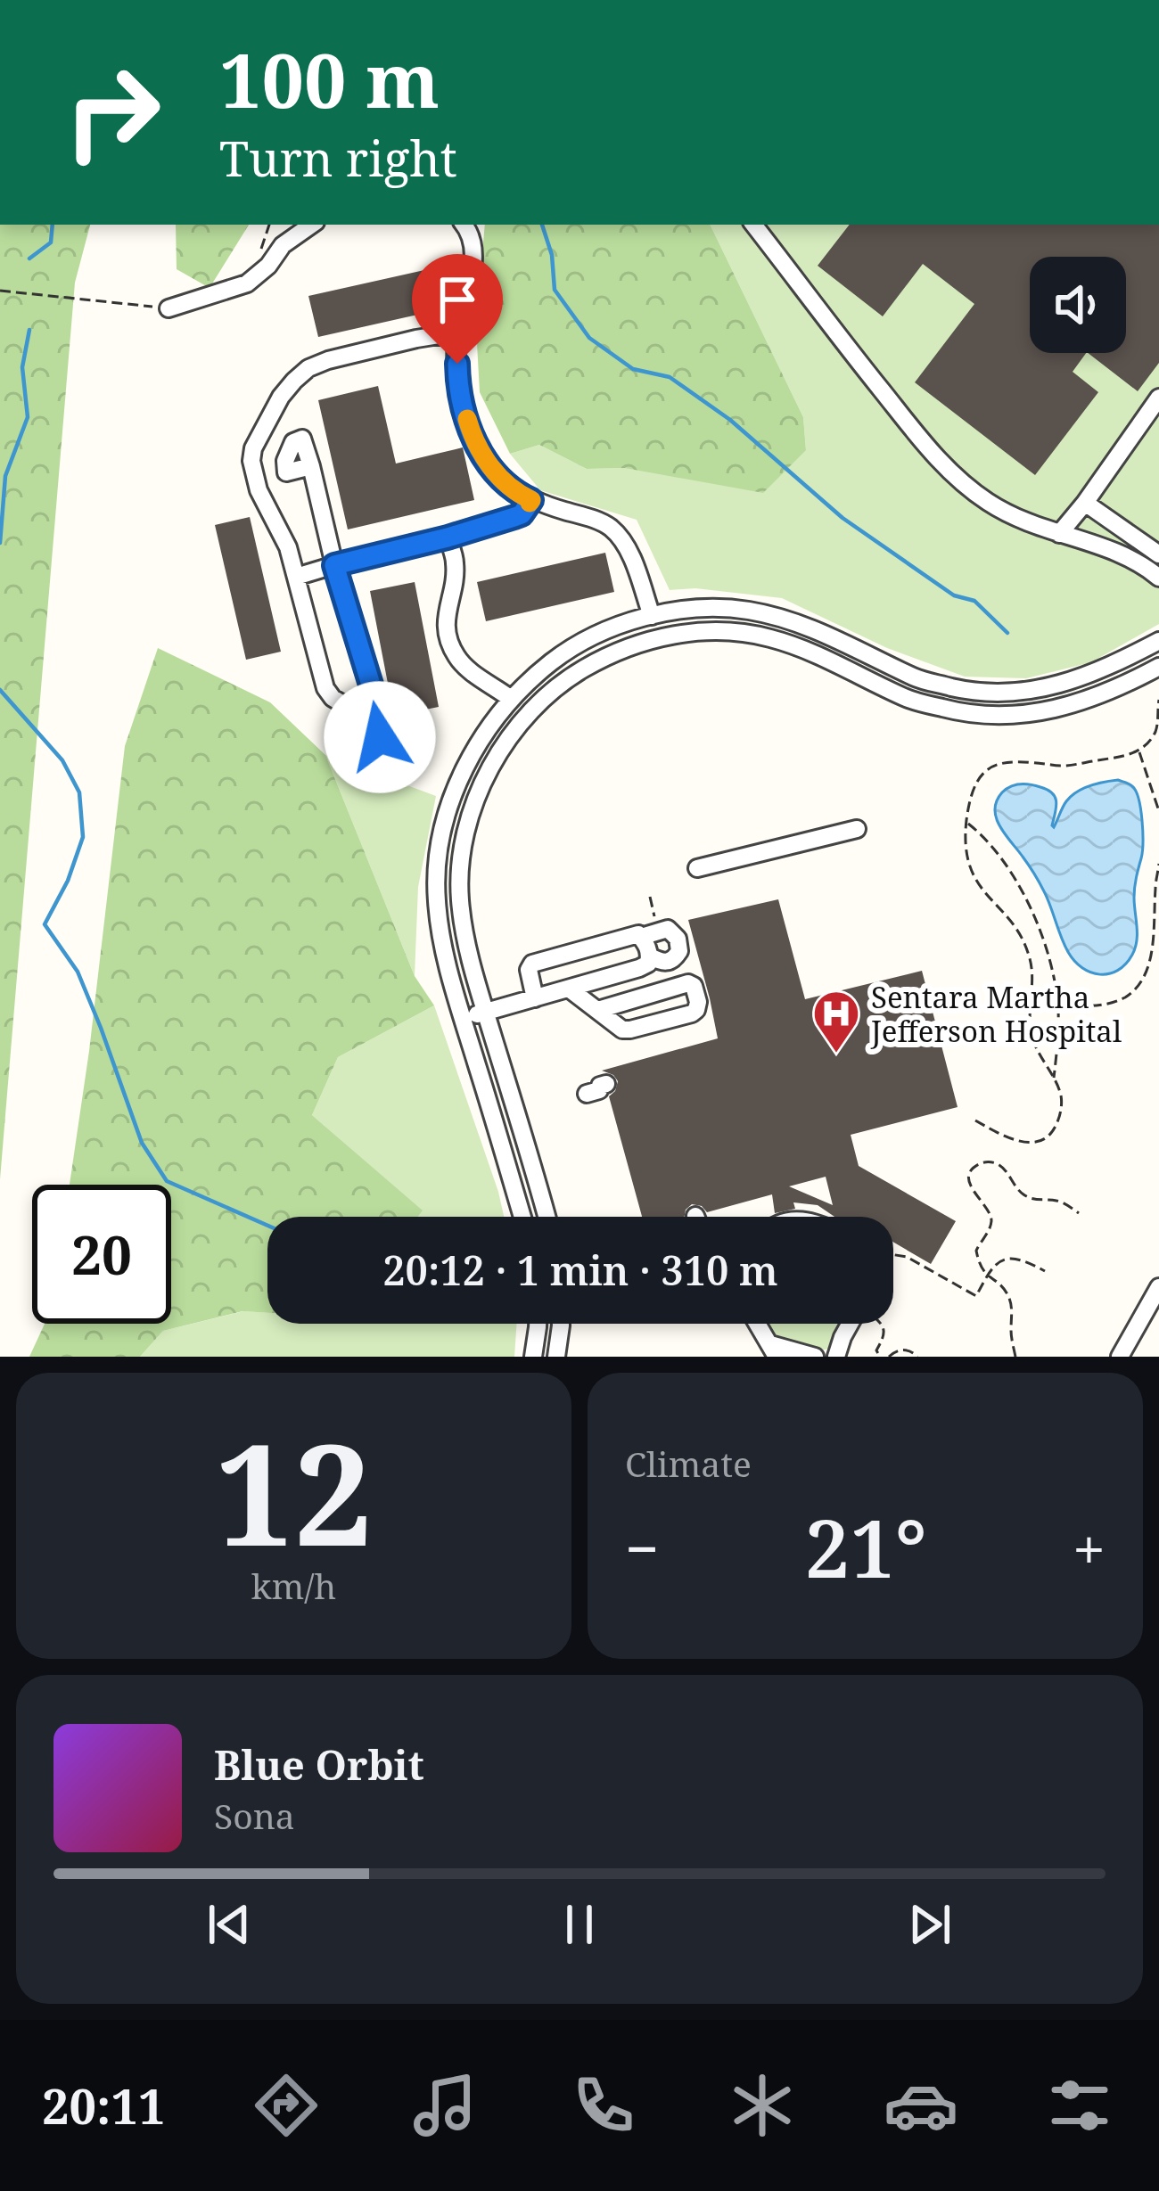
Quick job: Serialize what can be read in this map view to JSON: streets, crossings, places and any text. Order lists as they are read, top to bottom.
{
  "places": {
    "hospital": ["Sentara Martha Jefferson Hospital"]
  },
  "page": {
    "turn": ["100 m", "Turn right"],
    "limit": "20",
    "trip": "20:12 · 1 min · 310 m",
    "tile": [
      ["12", "km/h"],
      "Climate"
    ],
    "heat": ["−", "21°", "+"],
    "song": ["Blue Orbit", "Sona"],
    "tabs": "20:11"
  }
}
